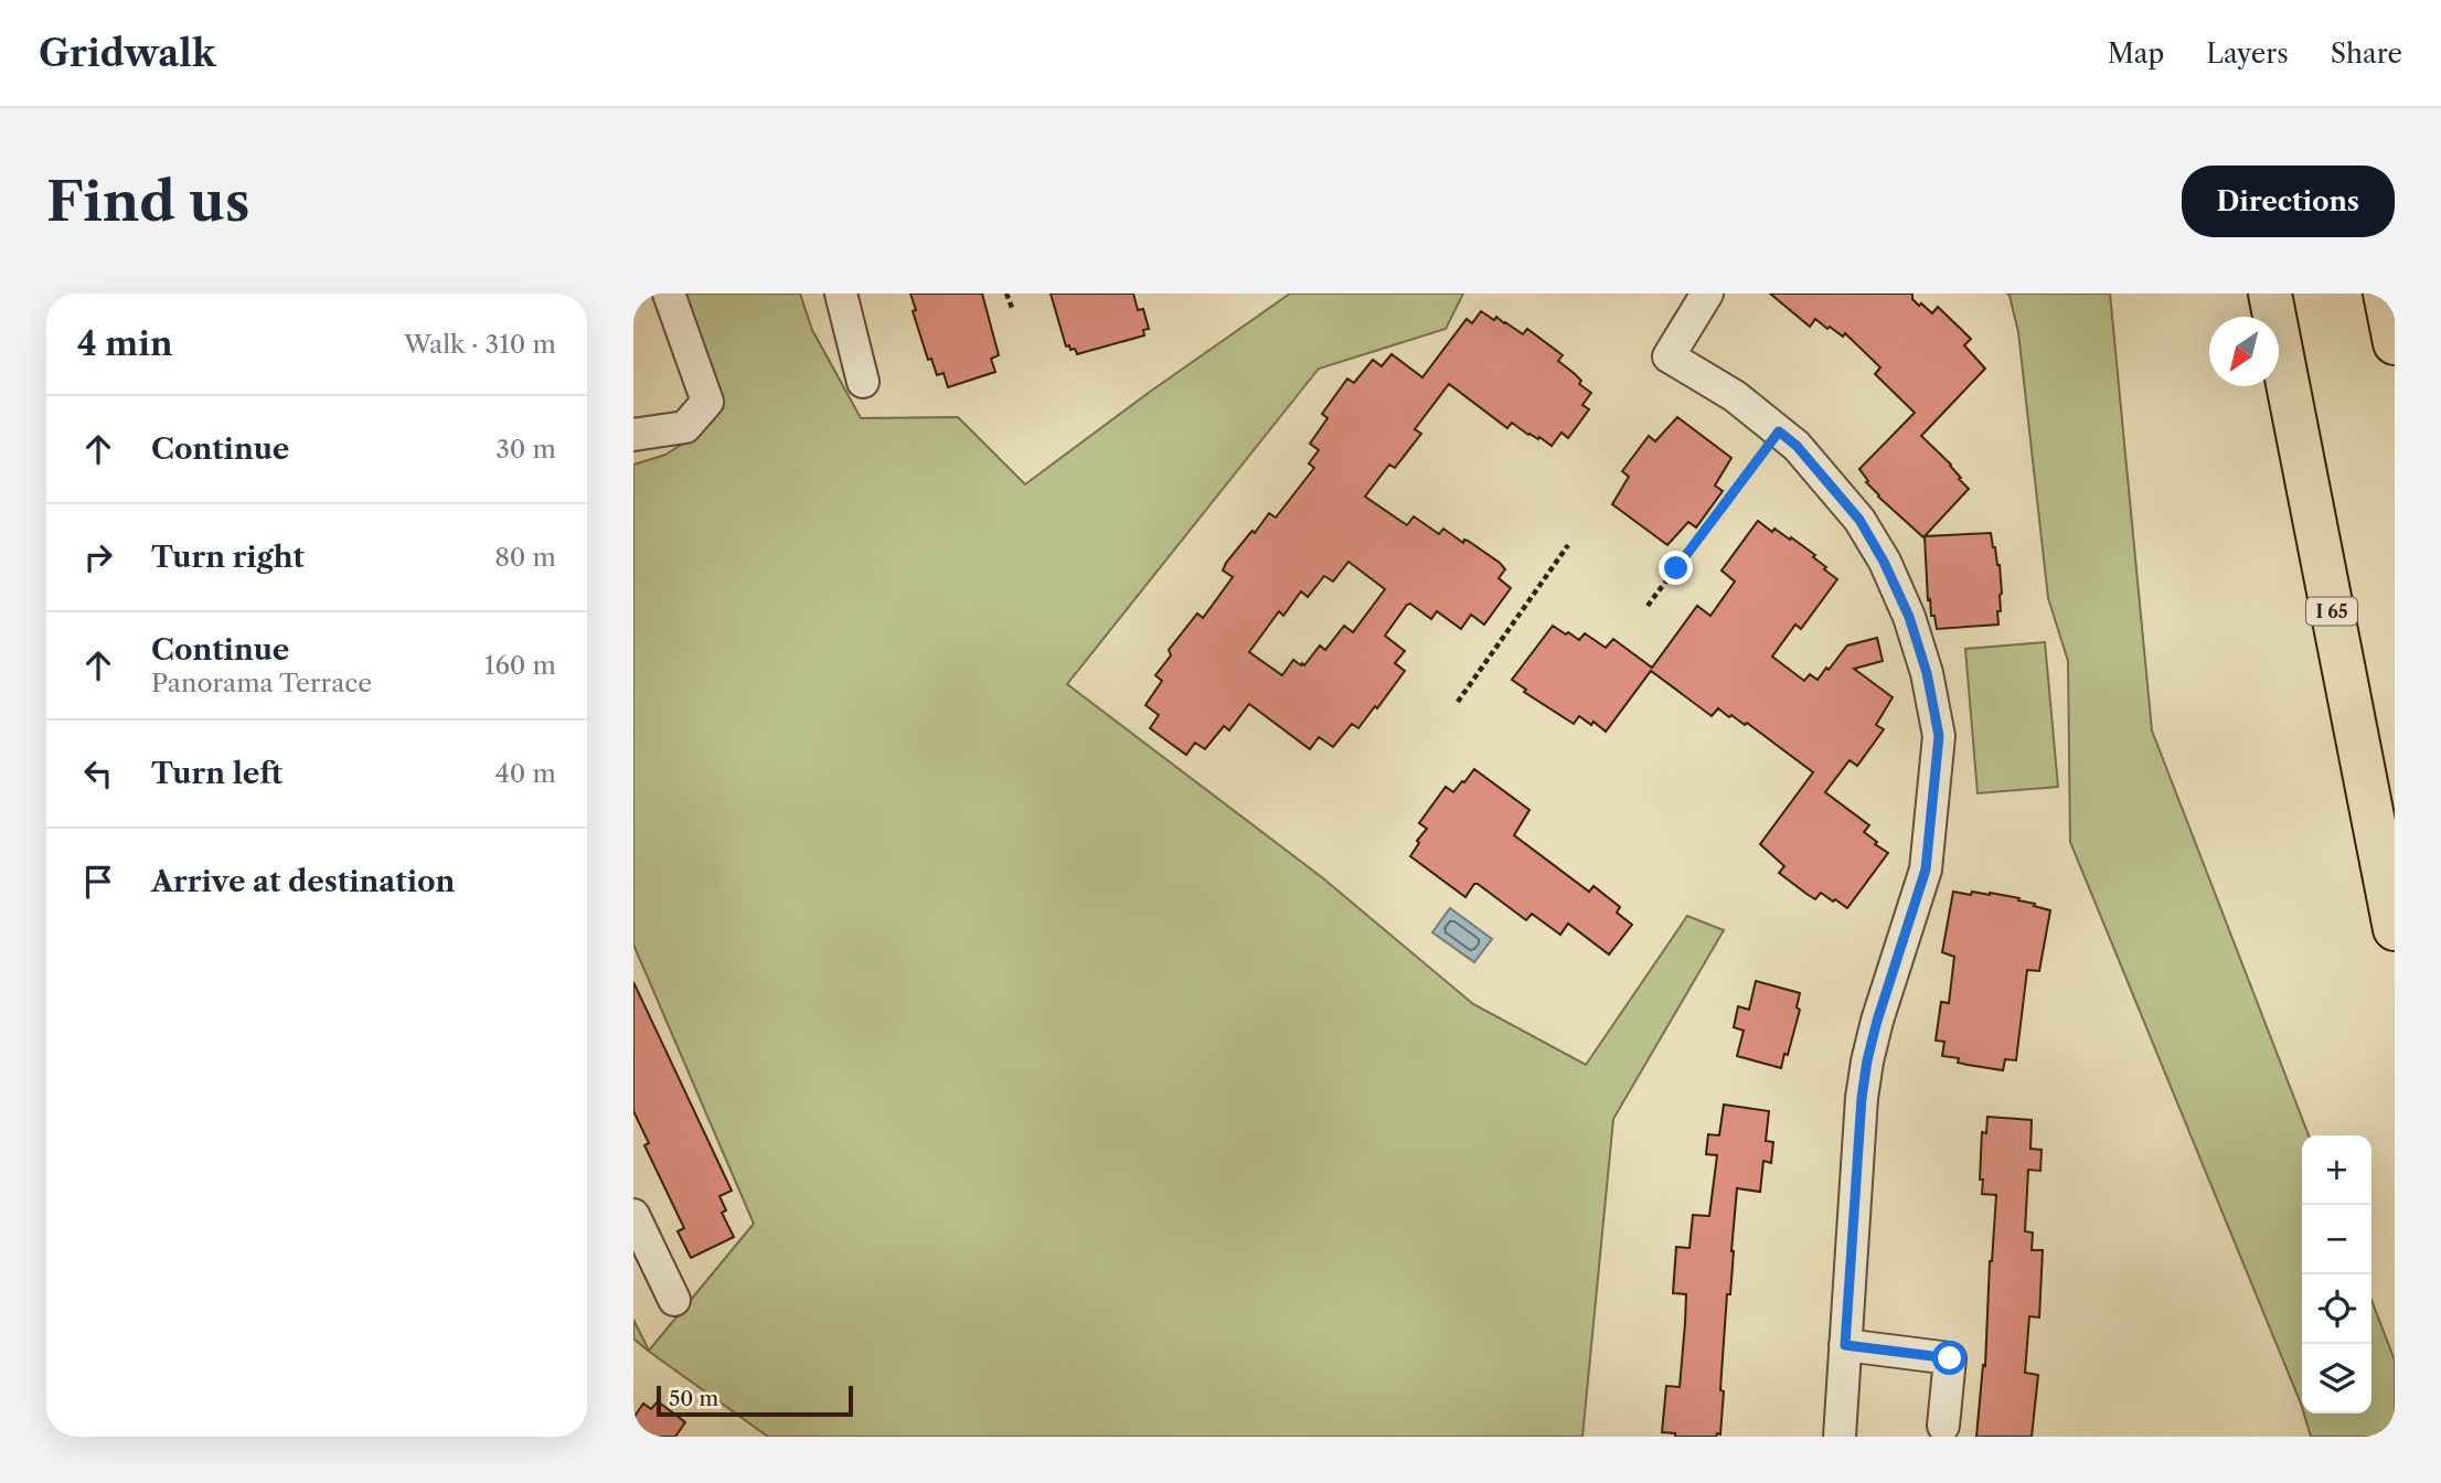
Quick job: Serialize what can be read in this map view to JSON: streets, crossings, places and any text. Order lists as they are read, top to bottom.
{
  "streets": {
    "highway": ["I 65"]
  },
  "scale_bar": "50 m",
  "north": "bottom left",
  "page": {
    "header": "Gridwalk",
    "nav": ["Map", "Layers", "Share"],
    "buttons": "Directions",
    "title": "Find us",
    "heading": ["4 min", "Walk · 310 m"],
    "list": [
      ["Continue", "30 m"],
      ["Turn right", "80 m"],
      ["Continue", "Panorama Terrace", "160 m"],
      ["Turn left", "40 m"],
      "Arrive at destination"
    ],
    "map_buttons": ["+", "−"],
    "scale": "50 m"
  }
}
